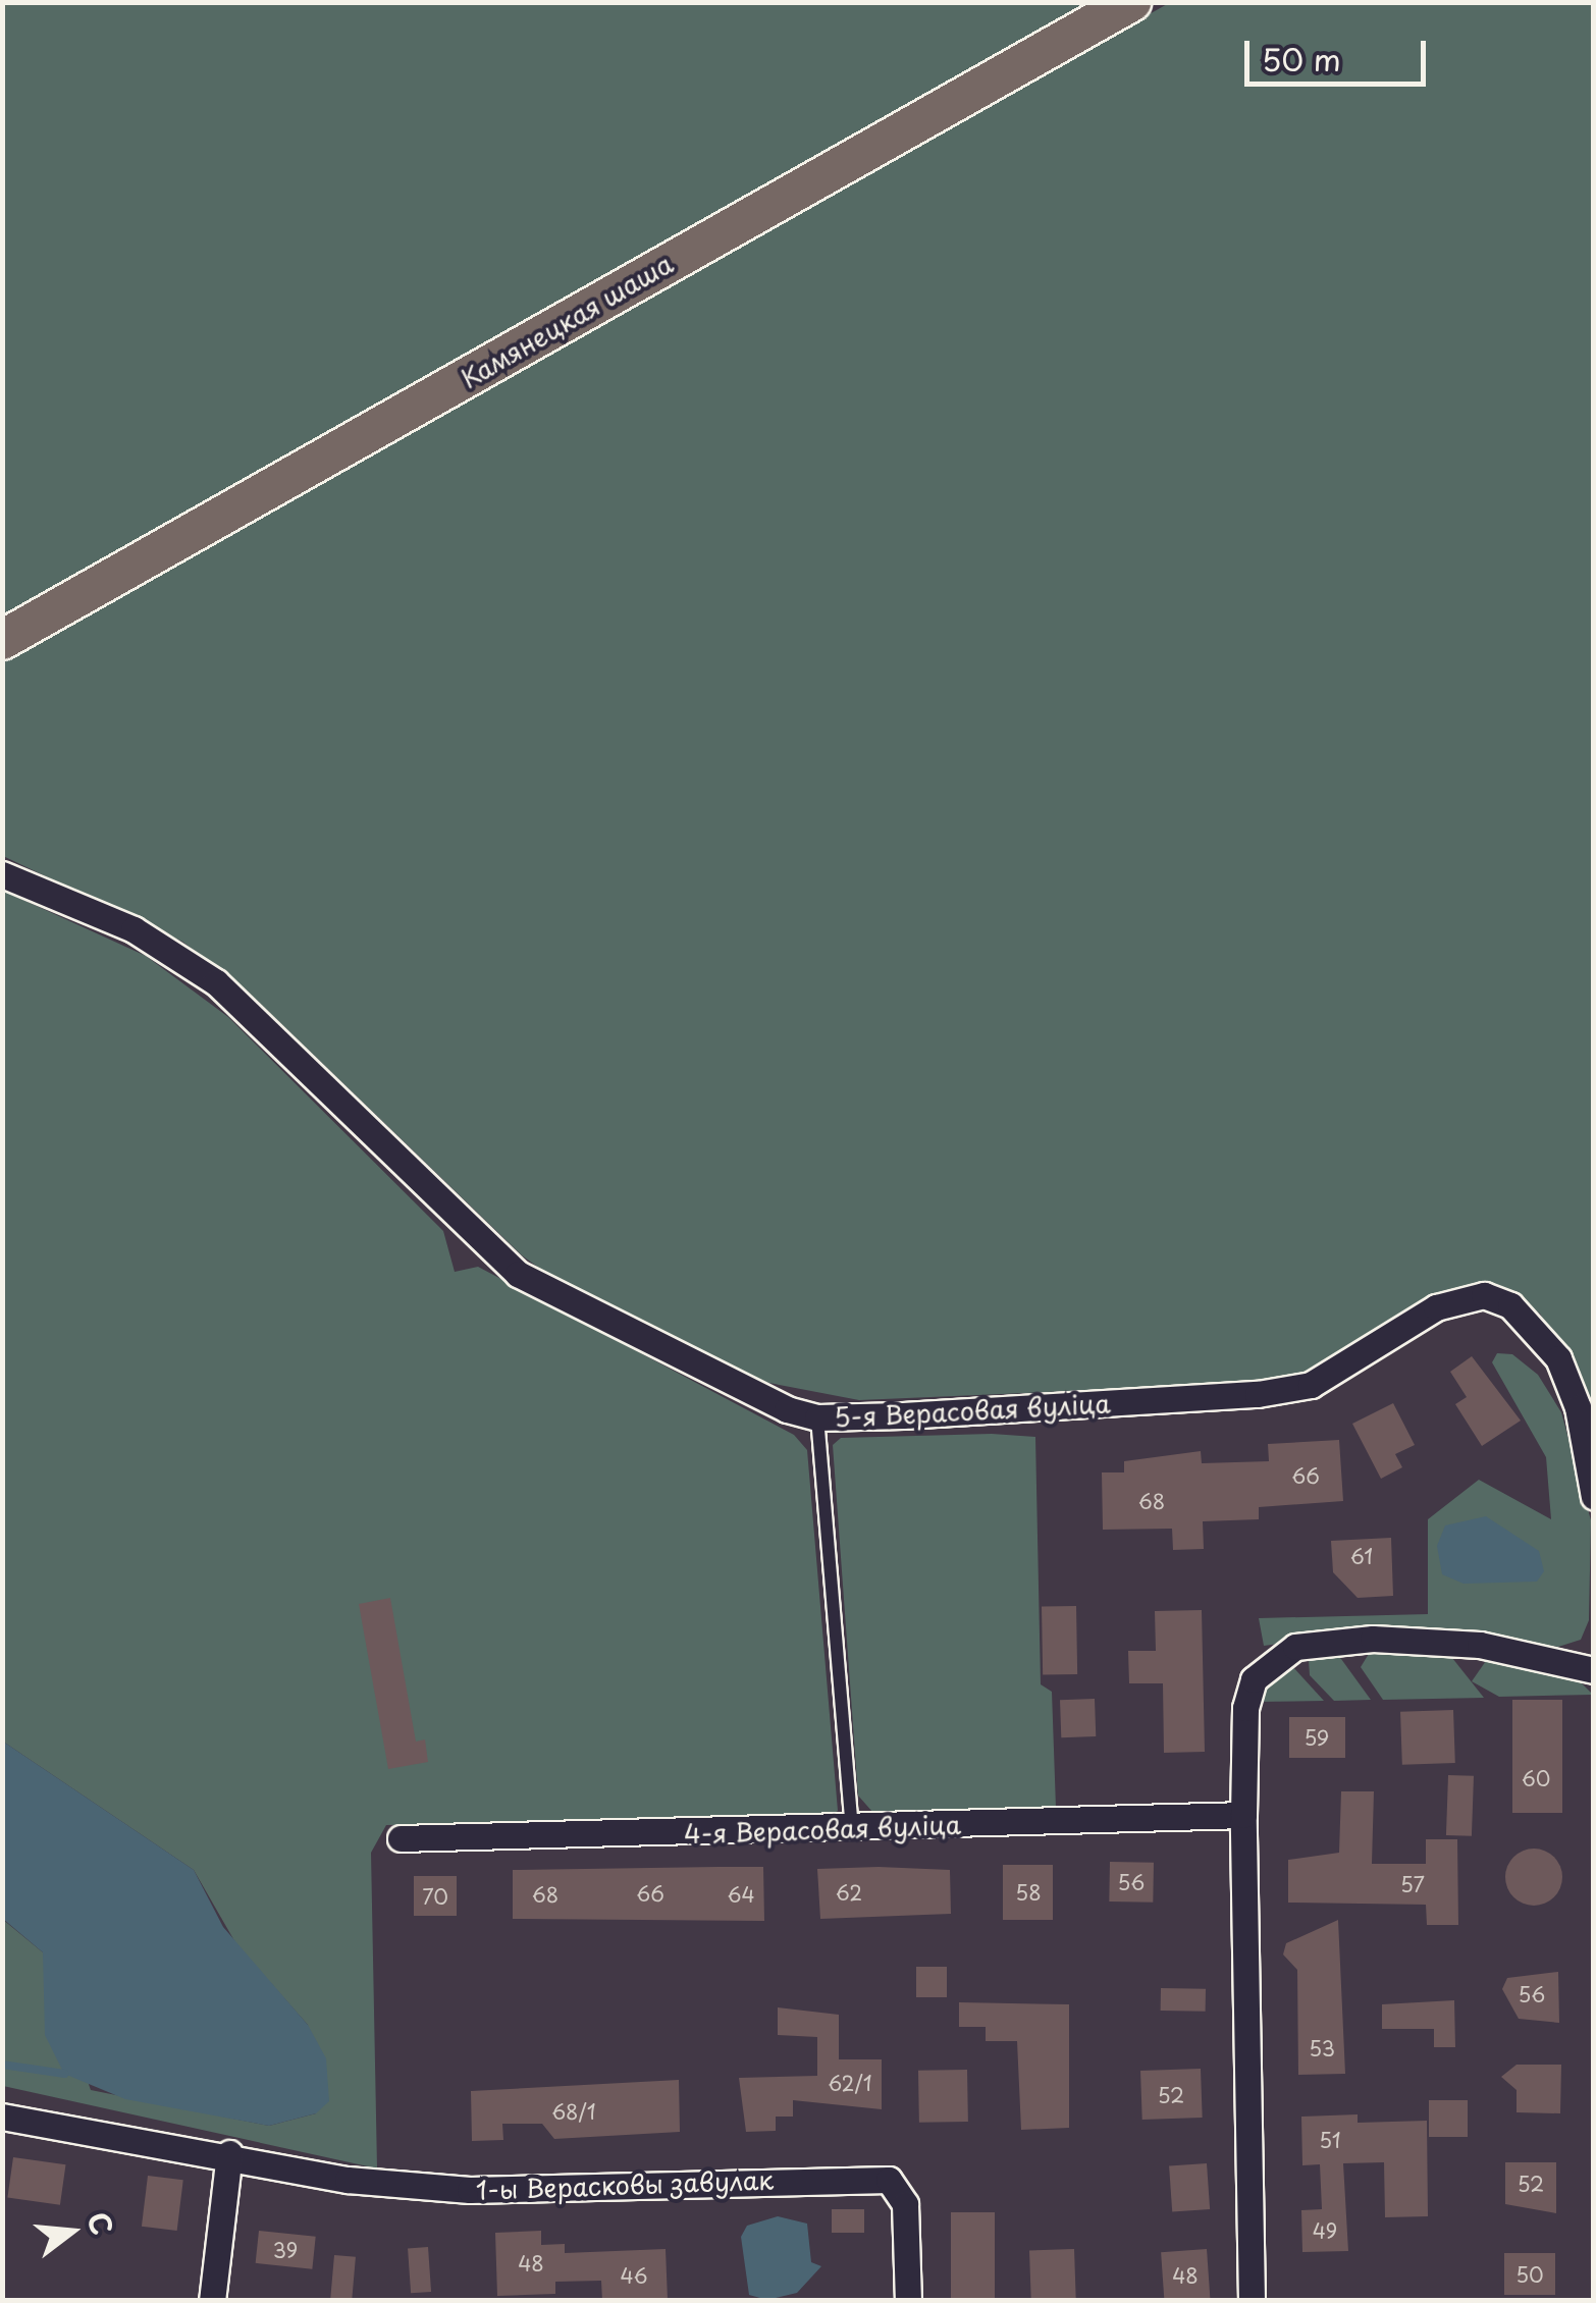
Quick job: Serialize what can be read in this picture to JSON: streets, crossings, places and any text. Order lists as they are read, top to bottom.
{
  "streets": {
    "main road": ["Камянецкая шаша"],
    "street": ["5-я Верасовая вуліца", "4-я Верасовая вуліца", "1-ы Верасковы завулак"]
  },
  "house_numbers": [
    "66",
    "68",
    "61",
    "59",
    "60",
    "56",
    "57",
    "62",
    "58",
    "66",
    "68",
    "64",
    "70",
    "56",
    "53",
    "62/1",
    "52",
    "68/1",
    "51",
    "52",
    "49",
    "39",
    "48",
    "50",
    "46",
    "48"
  ],
  "scale_bar": "50 m",
  "north": "right"
}
